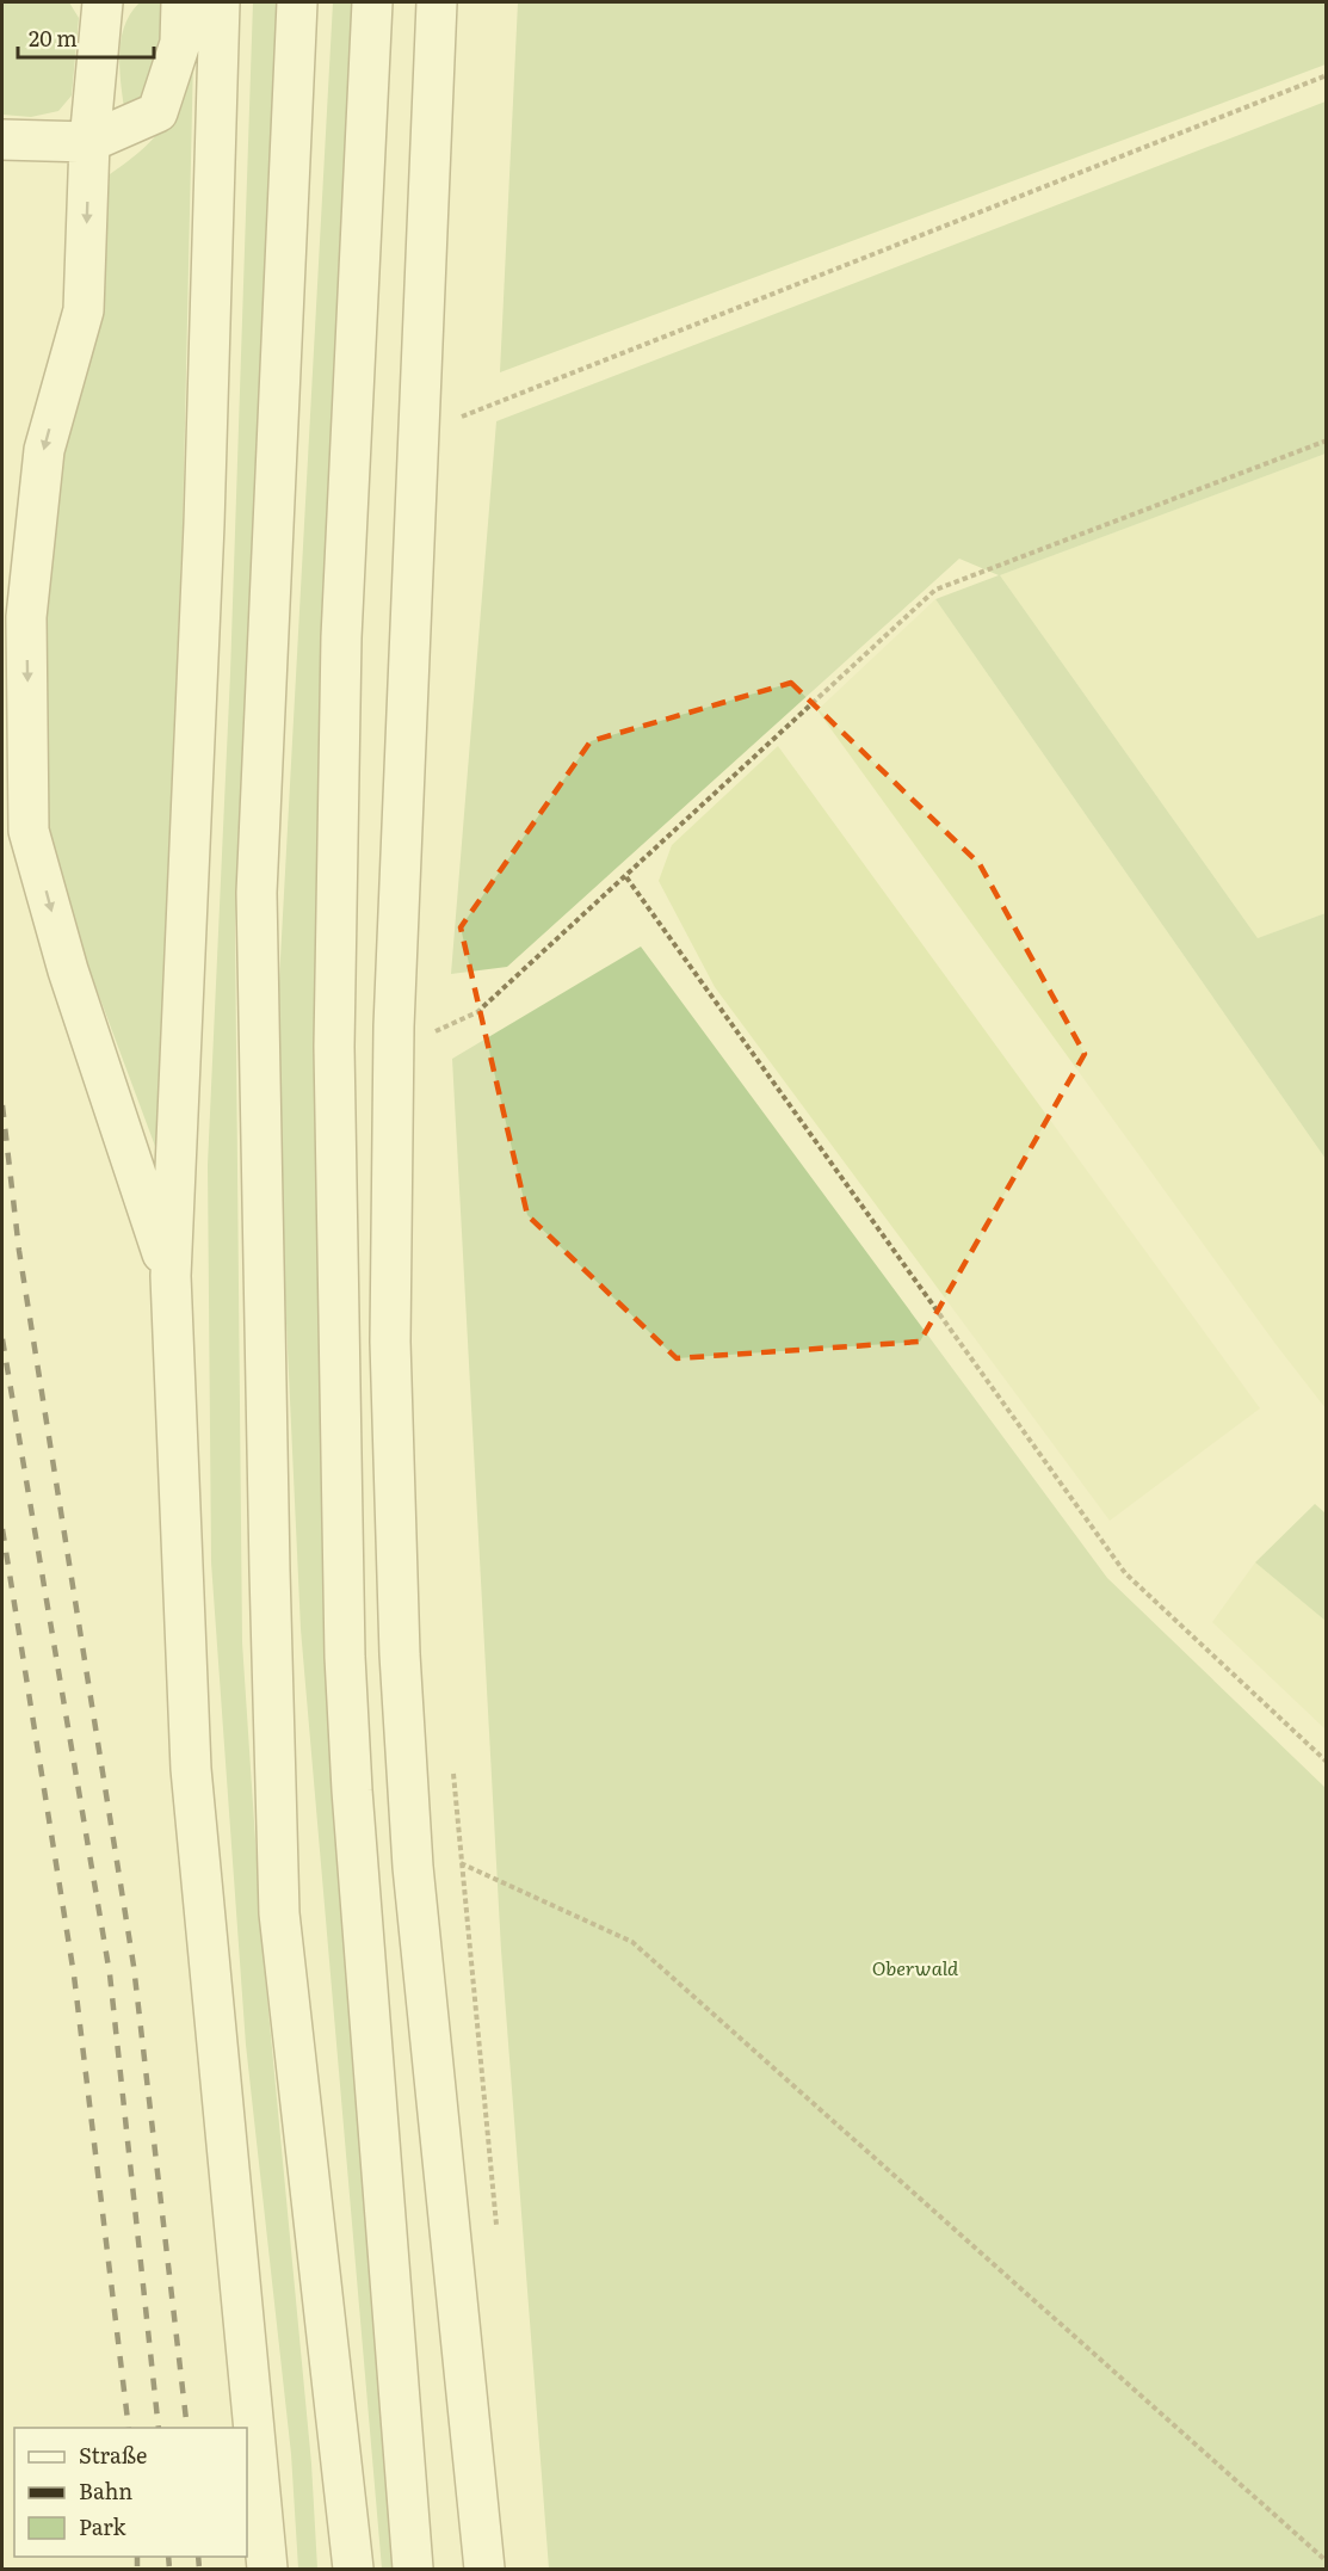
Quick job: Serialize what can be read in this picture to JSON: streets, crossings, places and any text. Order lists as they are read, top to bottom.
{
  "parks": ["Oberwald"],
  "legend": ["Straße", "Bahn", "Park"],
  "scale_bar": "20 m"
}
